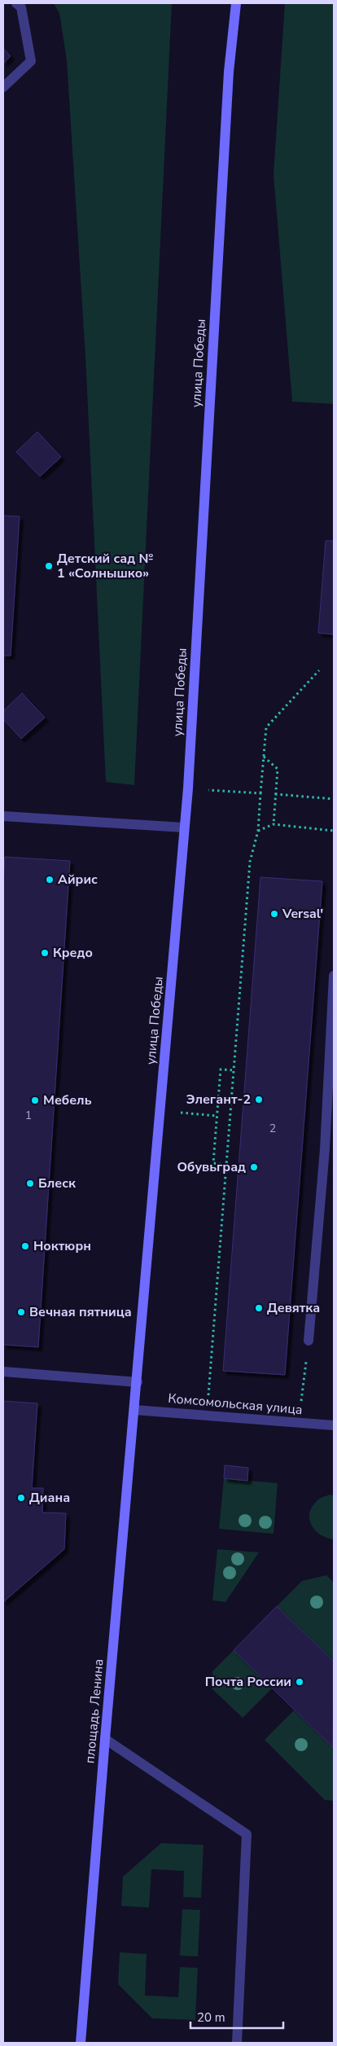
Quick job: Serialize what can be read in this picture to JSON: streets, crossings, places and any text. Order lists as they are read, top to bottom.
{
  "streets": {
    "main road": ["улица Победы", "площадь Ленина"],
    "street": ["Комсомольская улица"]
  },
  "crossings": [
    ["улица Победы", "площадь Ленина"],
    ["Комсомольская улица", "площадь Ленина"]
  ],
  "places": [
    "Детский сад № 1 «Солнышко»",
    "Айрис",
    "Versal'",
    "Кредо",
    "Элегант-2",
    "Мебель",
    "Обувьград",
    "Блеск",
    "Ноктюрн",
    "Девятка",
    "Вечная пятница",
    "Диана",
    "Почта России"
  ],
  "house_numbers": ["1", "2"],
  "scale_bar": "20 m"
}
